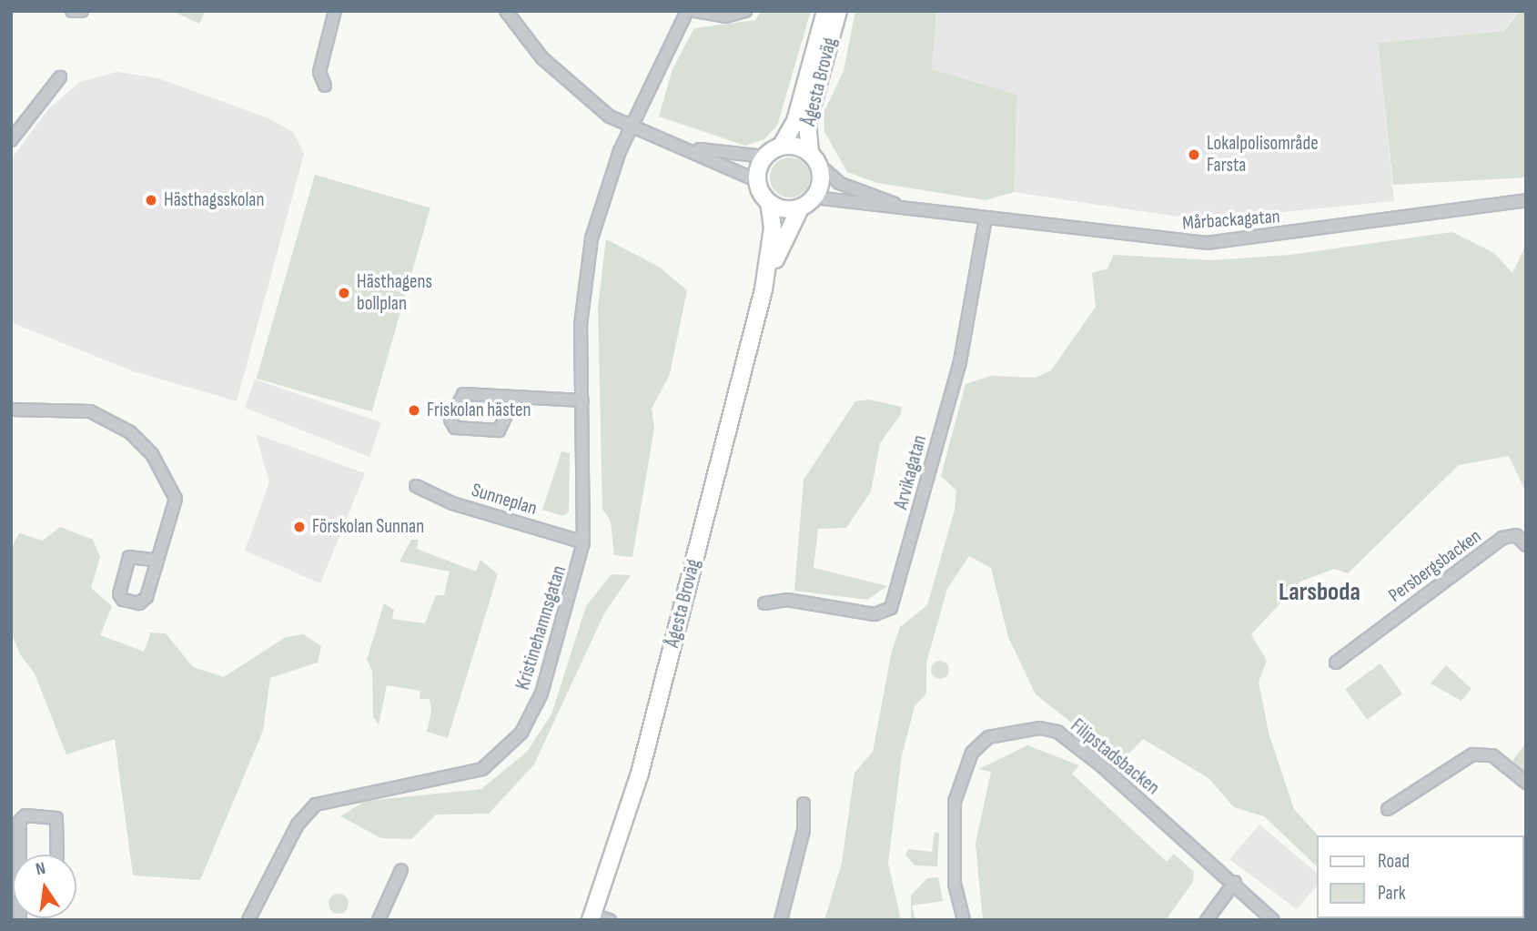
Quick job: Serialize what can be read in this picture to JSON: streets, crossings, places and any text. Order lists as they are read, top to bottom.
{
  "streets": {
    "main road": ["Ågesta Broväg"],
    "street": [
      "Mårbackagatan",
      "Arvikagatan",
      "Sunneplan",
      "Persbergsbacken",
      "Kristinehamnsgatan",
      "Filipstadsbacken"
    ]
  },
  "crossings": [
    ["Ågesta Broväg", "Mårbackagatan"],
    ["Mårbackagatan", "Arvikagatan"],
    ["Sunneplan", "Kristinehamnsgatan"]
  ],
  "districts": ["Larsboda"],
  "places": [
    "Lokalpolisområde Farsta",
    "Hästhagsskolan",
    "Hästhagens bollplan",
    "Friskolan hästen",
    "Förskolan Sunnan"
  ],
  "legend": ["Road", "Park"],
  "north": "top"
}
